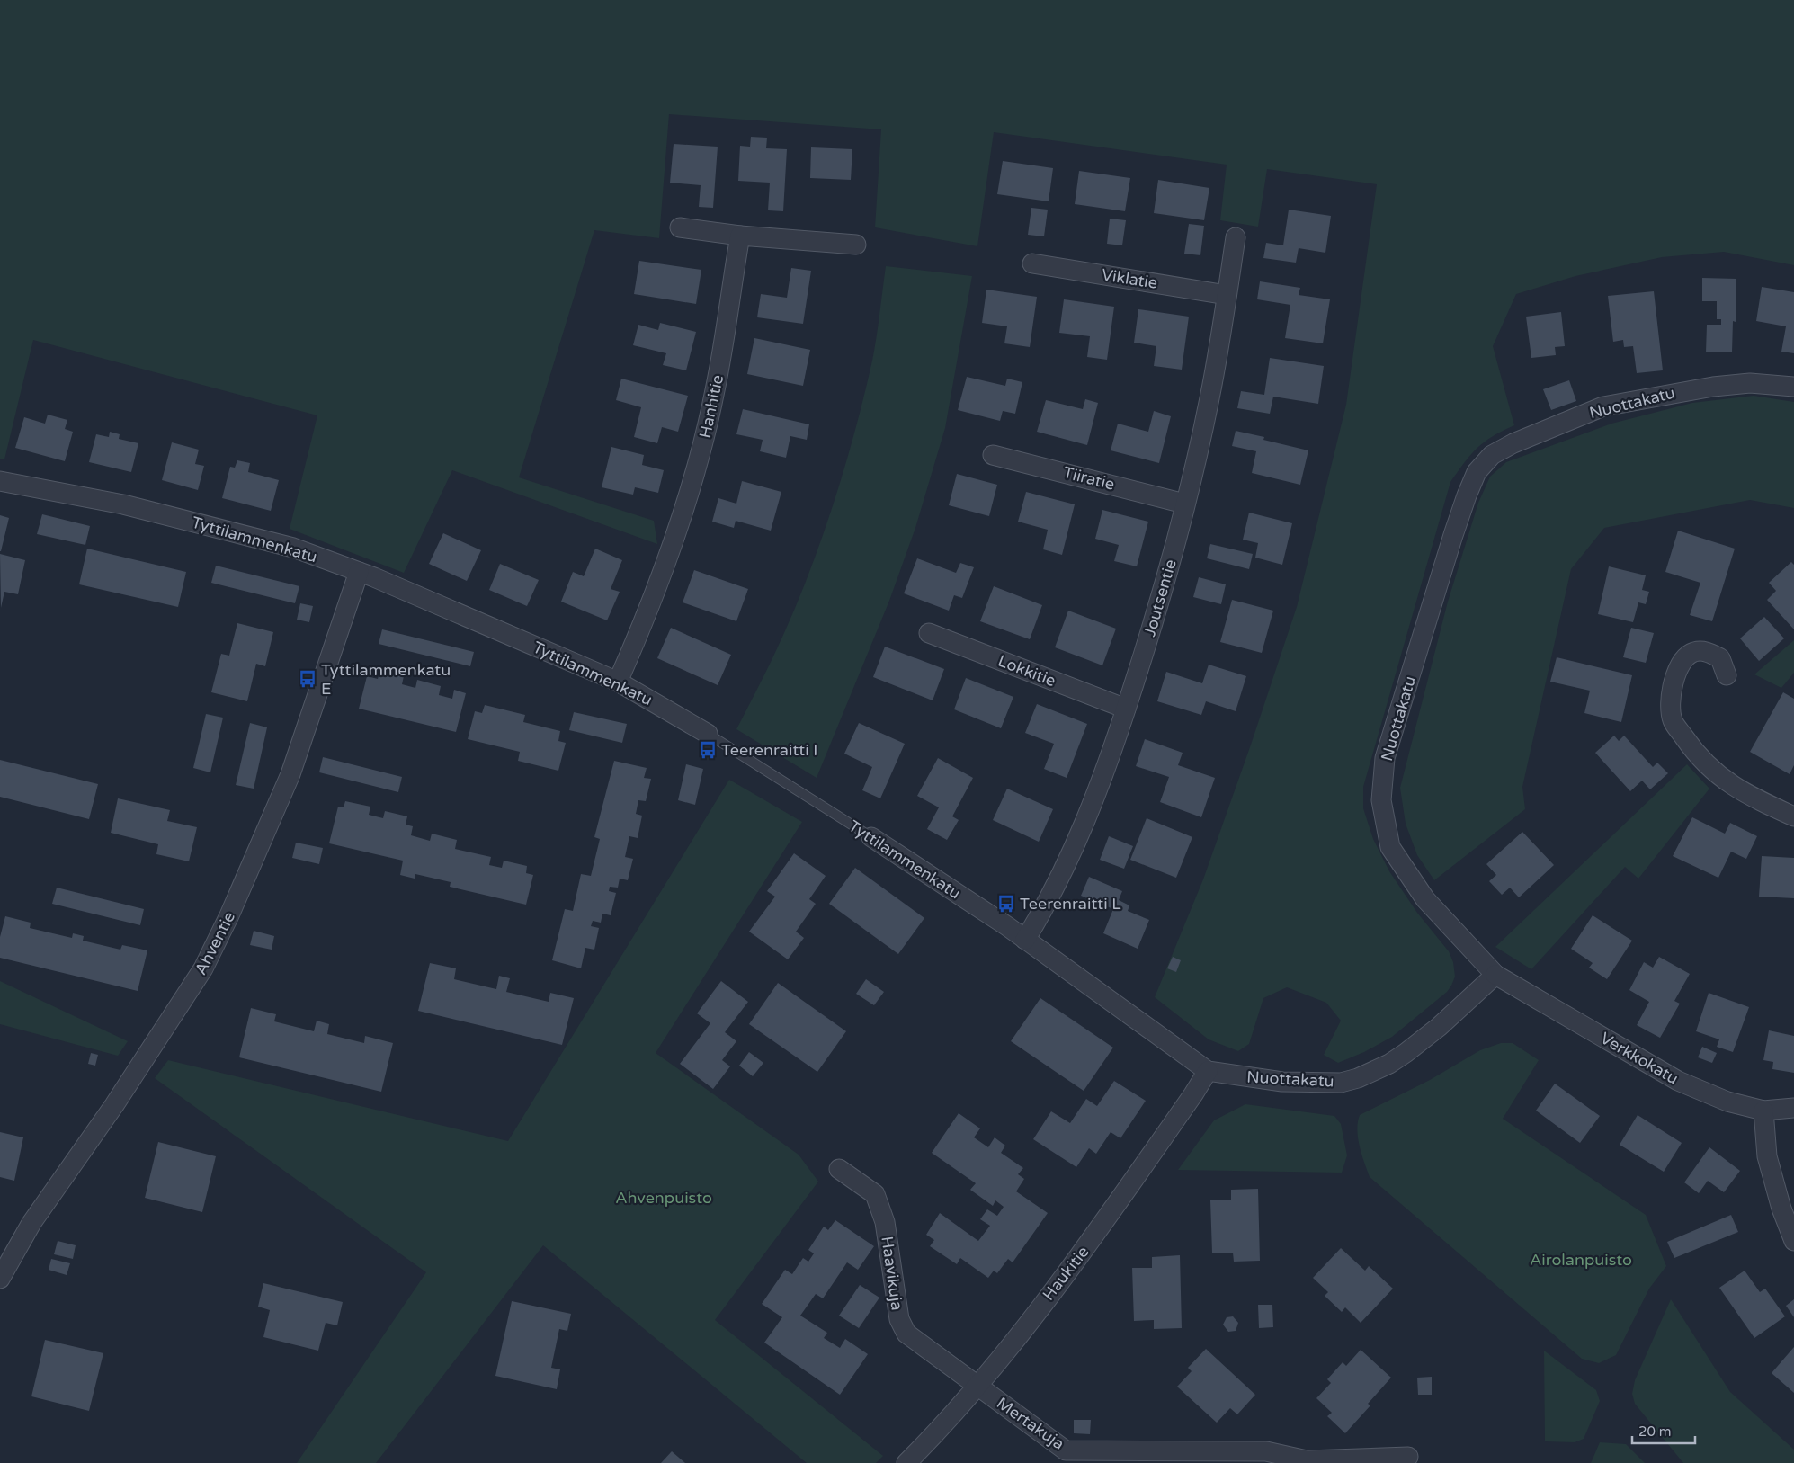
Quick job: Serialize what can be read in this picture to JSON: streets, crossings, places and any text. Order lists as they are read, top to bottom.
{
  "streets": {
    "street": [
      "Viklatie",
      "Nuottakatu",
      "Hanhitie",
      "Tiiratie",
      "Tyttilammenkatu",
      "Joutsentie",
      "Lokkitie",
      "Ahventie",
      "Verkkokatu",
      "Haavikuja",
      "Haukitie",
      "Mertakuja"
    ]
  },
  "crossings": [
    ["Viklatie", "Joutsentie"],
    ["Nuottakatu", "Tyttilammenkatu"],
    ["Nuottakatu", "Verkkokatu"],
    ["Nuottakatu", "Haukitie"],
    ["Hanhitie", "Tyttilammenkatu"],
    ["Tiiratie", "Joutsentie"],
    ["Tyttilammenkatu", "Joutsentie"],
    ["Tyttilammenkatu", "Ahventie"],
    ["Tyttilammenkatu", "Haukitie"],
    ["Joutsentie", "Lokkitie"],
    ["Haavikuja", "Haukitie"],
    ["Haavikuja", "Mertakuja"],
    ["Haukitie", "Mertakuja"]
  ],
  "parks": ["Ahvenpuisto", "Airolanpuisto"],
  "places": {
    "bus stop": ["Tyttilammenkatu E", "Teerenraitti I", "Teerenraitti L"]
  },
  "scale_bar": "20 m"
}
